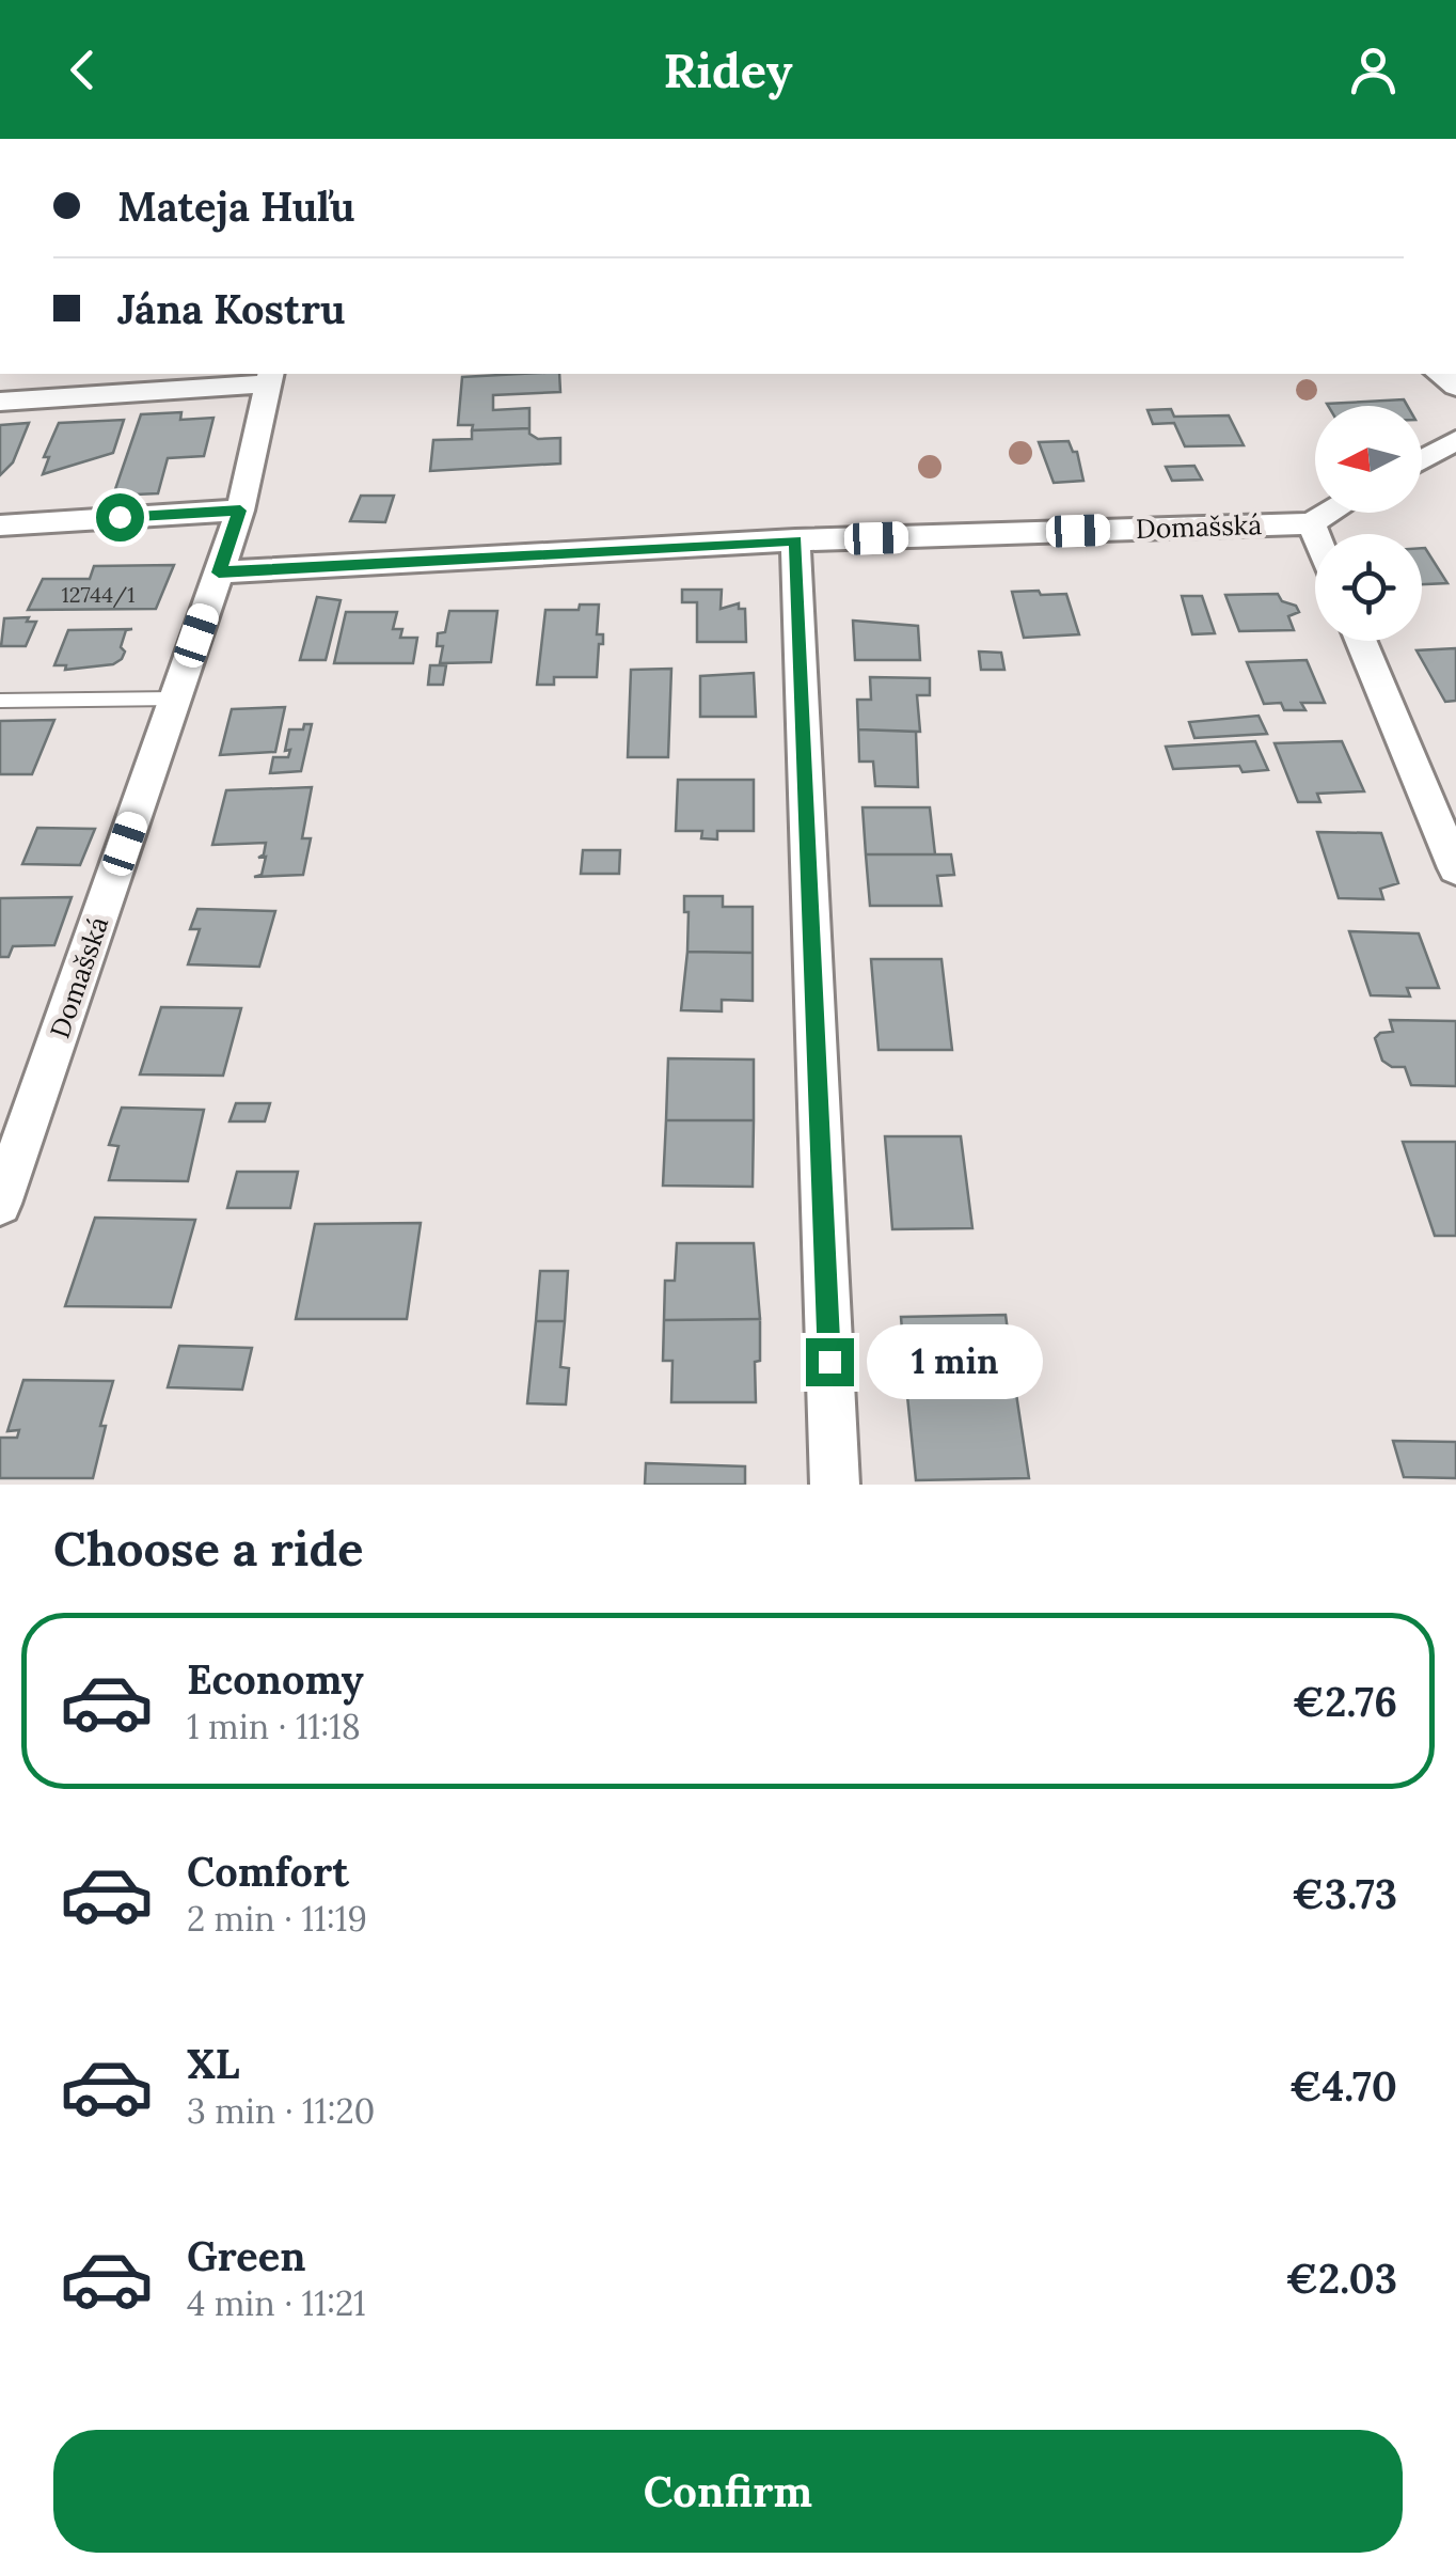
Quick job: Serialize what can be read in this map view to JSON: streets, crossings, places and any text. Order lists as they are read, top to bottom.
{
  "streets": {
    "street": ["Domašská"]
  },
  "house_numbers": ["12744/1"],
  "north": "left",
  "page": {
    "header": "Ridey",
    "banner": ["Mateja Huľu", "Jána Kostru"],
    "bubble": "1 min",
    "heading": "Choose a ride",
    "list": [
      {
        "name": "Economy",
        "note": "1 min · 11:18",
        "value": "€2.76"
      },
      {
        "name": "Comfort",
        "note": "2 min · 11:19",
        "value": "€3.73"
      },
      {
        "name": "XL",
        "note": "3 min · 11:20",
        "value": "€4.70"
      },
      {
        "name": "Green",
        "note": "4 min · 11:21",
        "value": "€2.03"
      }
    ],
    "buttons": "Confirm"
  }
}
